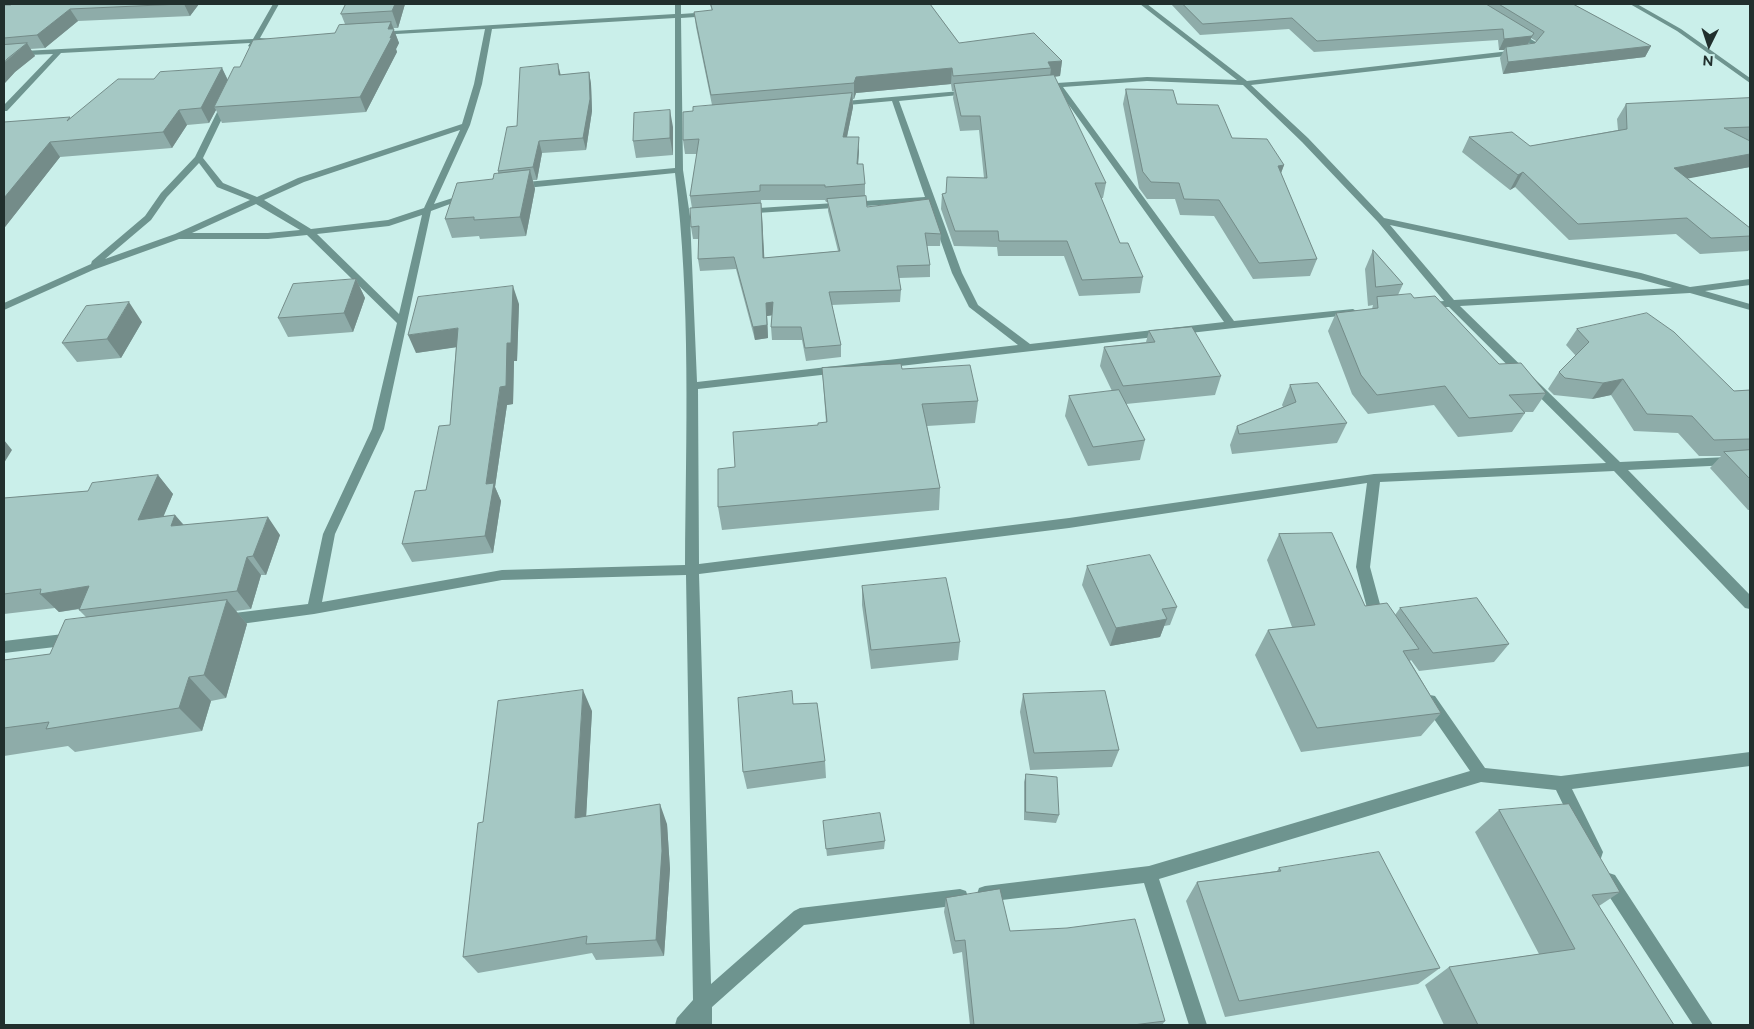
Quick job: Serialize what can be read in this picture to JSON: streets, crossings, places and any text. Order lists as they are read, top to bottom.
{
  "north": "bottom"
}
